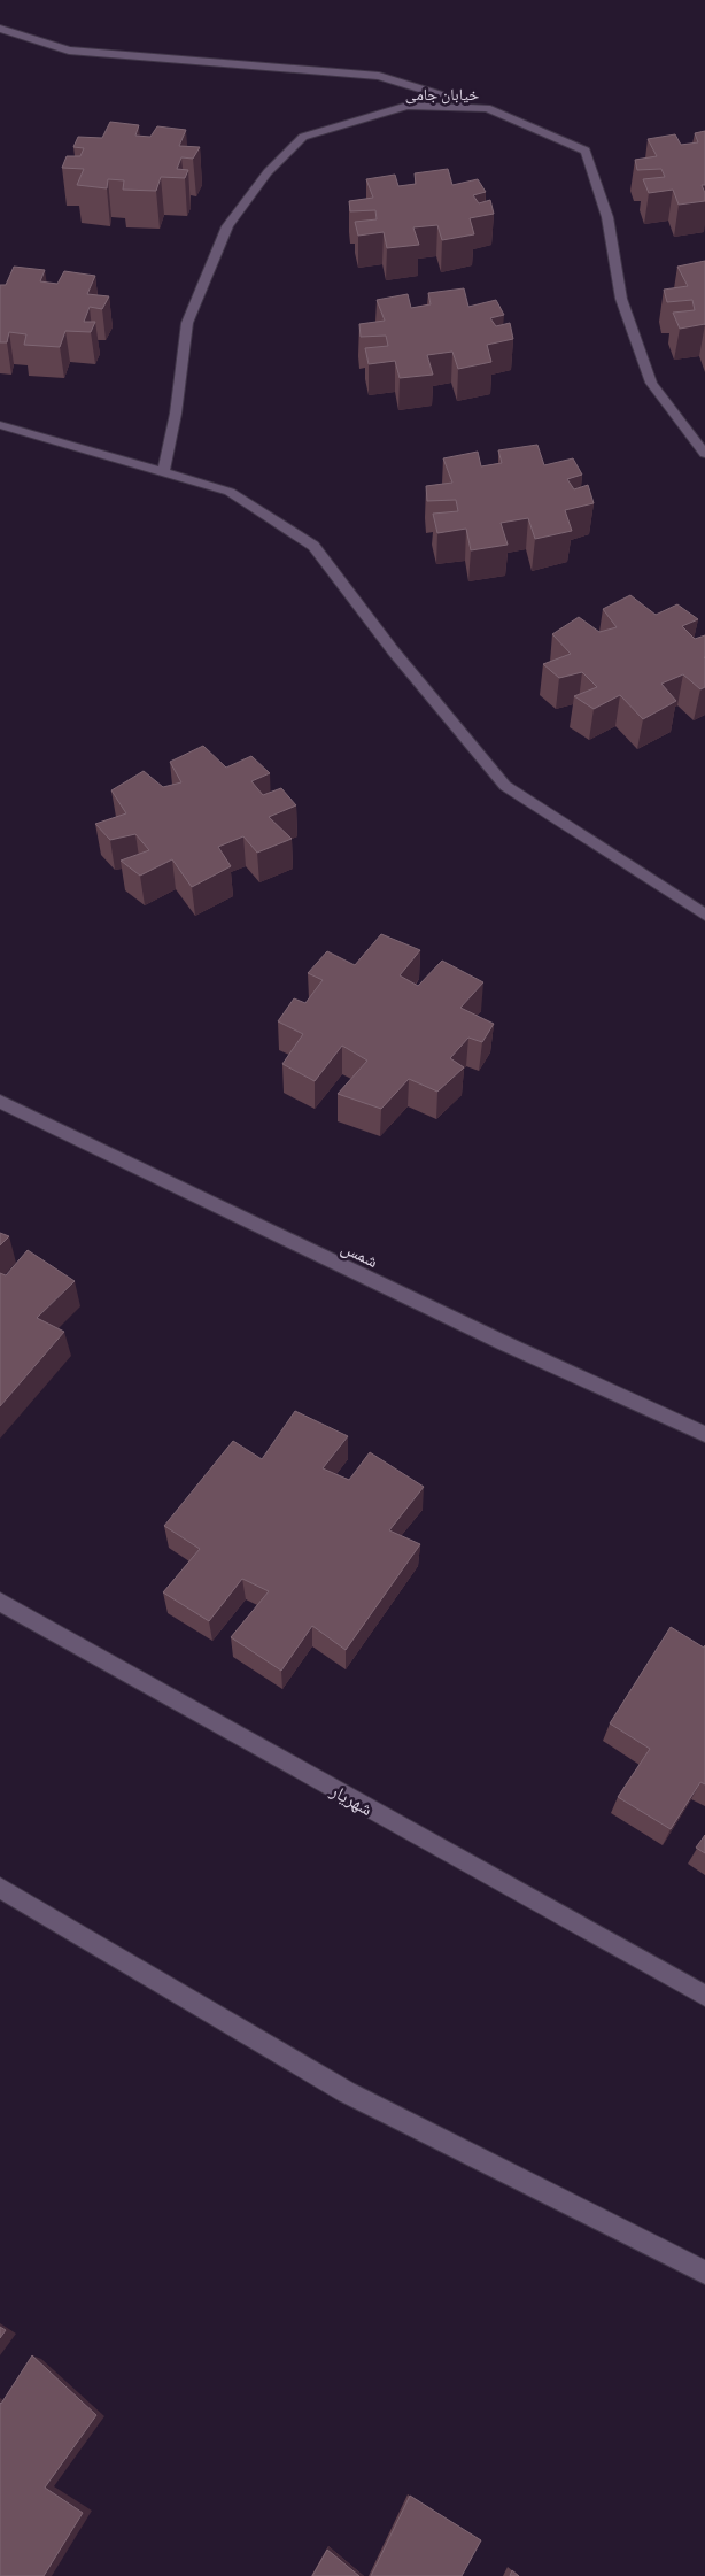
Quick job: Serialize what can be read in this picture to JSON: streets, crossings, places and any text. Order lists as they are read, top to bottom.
{
  "streets": {
    "street": ["خیابان جامی", "شمس", "شهریار"]
  }
}
